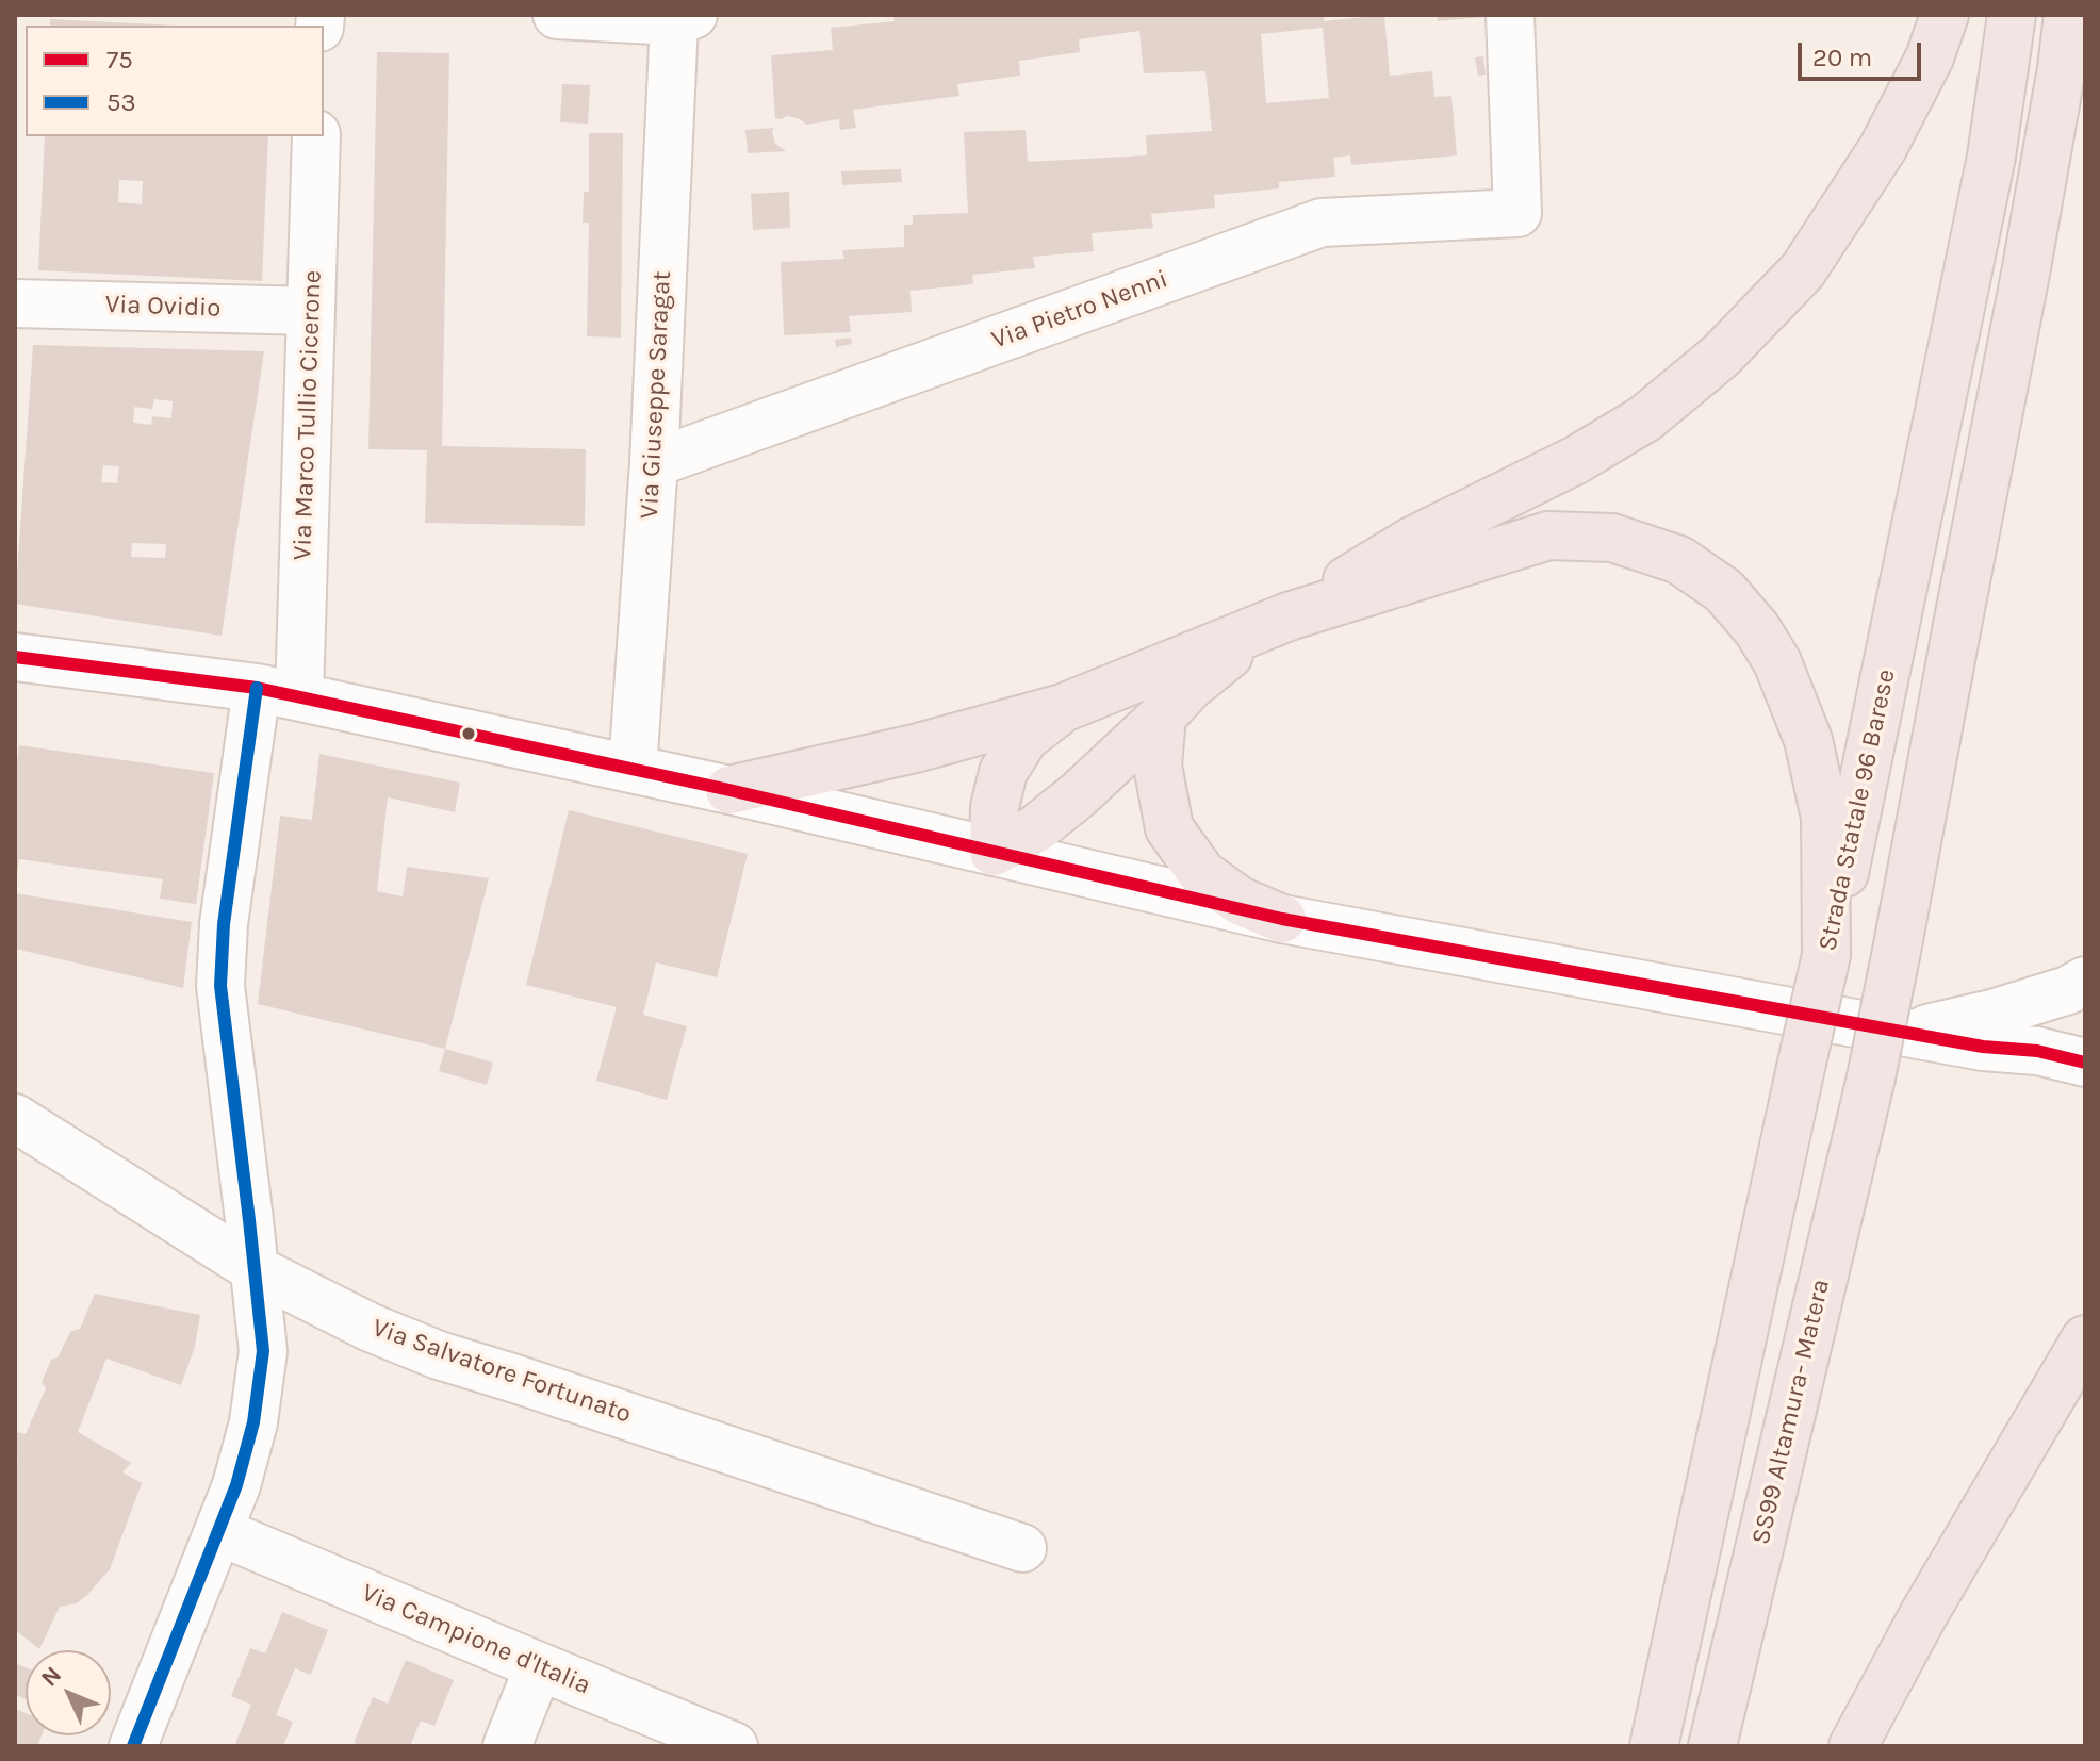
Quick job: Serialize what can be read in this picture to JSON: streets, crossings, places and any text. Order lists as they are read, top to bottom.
{
  "streets": {
    "highway": ["Strada Statale 96 Barese", "SS99 Altamura- Matera"],
    "street": [
      "Via Ovidio",
      "Via Pietro Nenni",
      "Via Giuseppe Saragat",
      "Via Marco Tullio Cicerone",
      "Via Salvatore Fortunato",
      "Via Campione d'Italia"
    ]
  },
  "crossings": [
    ["Via Ovidio", "Via Marco Tullio Cicerone"],
    ["Via Pietro Nenni", "Via Giuseppe Saragat"],
    ["Via Marco Tullio Cicerone", "Via Salvatore Fortunato"],
    ["Via Marco Tullio Cicerone", "Via Campione d'Italia"]
  ],
  "lines": ["transit line 75", "transit line 53"],
  "legend": ["75", "53"],
  "scale_bar": "20 m",
  "north": "top left"
}
